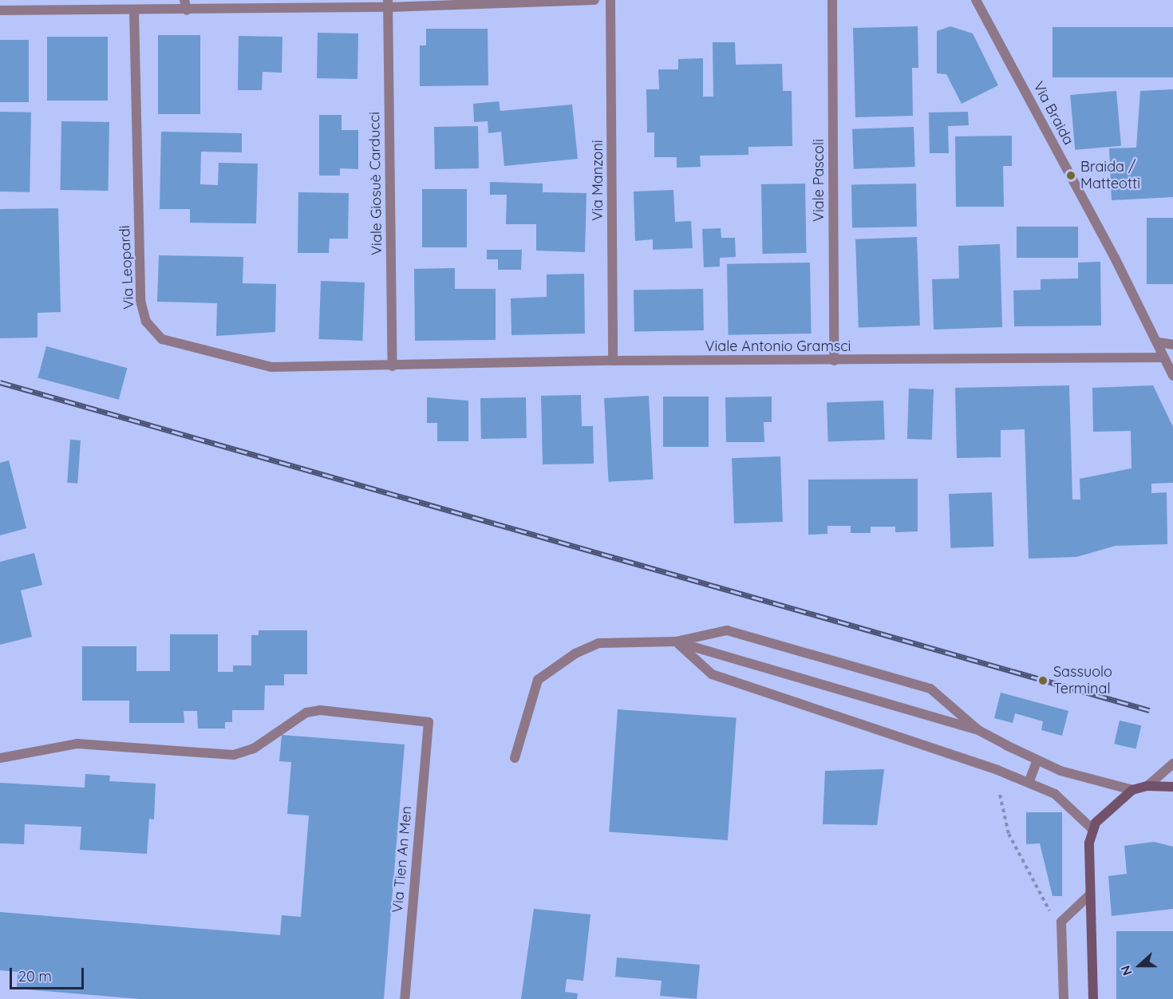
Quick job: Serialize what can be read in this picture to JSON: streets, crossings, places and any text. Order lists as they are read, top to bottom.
{
  "streets": {
    "street": [
      "Via Braida",
      "Via Manzoni",
      "Viale Pascoli",
      "Viale Giosuè Carducci",
      "Via Leopardi",
      "Viale Antonio Gramsci",
      "Via Tien An Men"
    ]
  },
  "crossings": [
    ["Via Braida", "Viale Antonio Gramsci"],
    ["Via Manzoni", "Viale Antonio Gramsci"],
    ["Viale Pascoli", "Viale Antonio Gramsci"],
    ["Viale Giosuè Carducci", "Via Leopardi"],
    ["Viale Giosuè Carducci", "Viale Antonio Gramsci"],
    ["Via Leopardi", "Viale Antonio Gramsci"]
  ],
  "places": ["Braida / Matteotti", "Sassuolo Terminal"],
  "scale_bar": "20 m",
  "north": "left"
}
